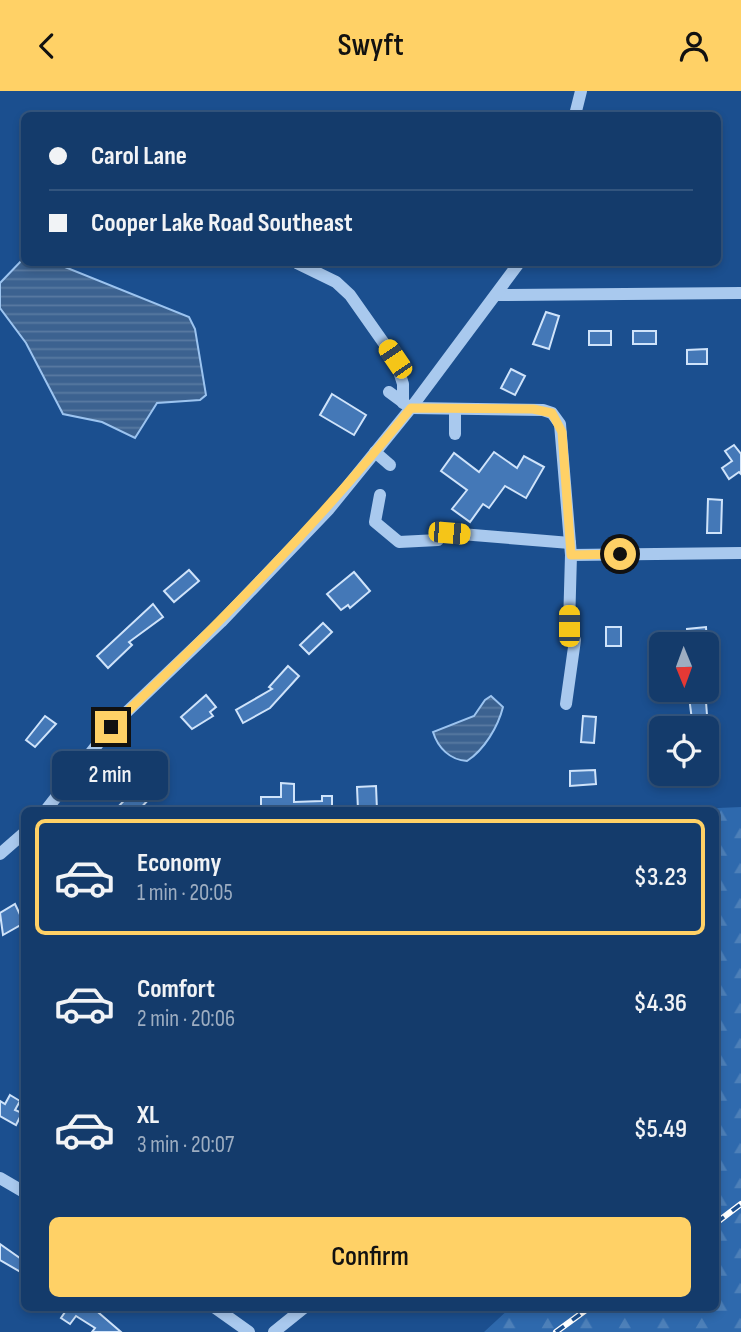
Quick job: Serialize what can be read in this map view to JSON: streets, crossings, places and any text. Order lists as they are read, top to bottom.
{
  "north": "bottom",
  "page": {
    "header": "Swyft",
    "banner": ["Carol Lane", "Cooper Lake Road Southeast"],
    "bubble": "2 min",
    "list": [
      {
        "name": "Economy",
        "note": "1 min · 20:05",
        "value": "$3.23"
      },
      {
        "name": "Comfort",
        "note": "2 min · 20:06",
        "value": "$4.36"
      },
      {
        "name": "XL",
        "note": "3 min · 20:07",
        "value": "$5.49"
      }
    ],
    "buttons": "Confirm"
  }
}
